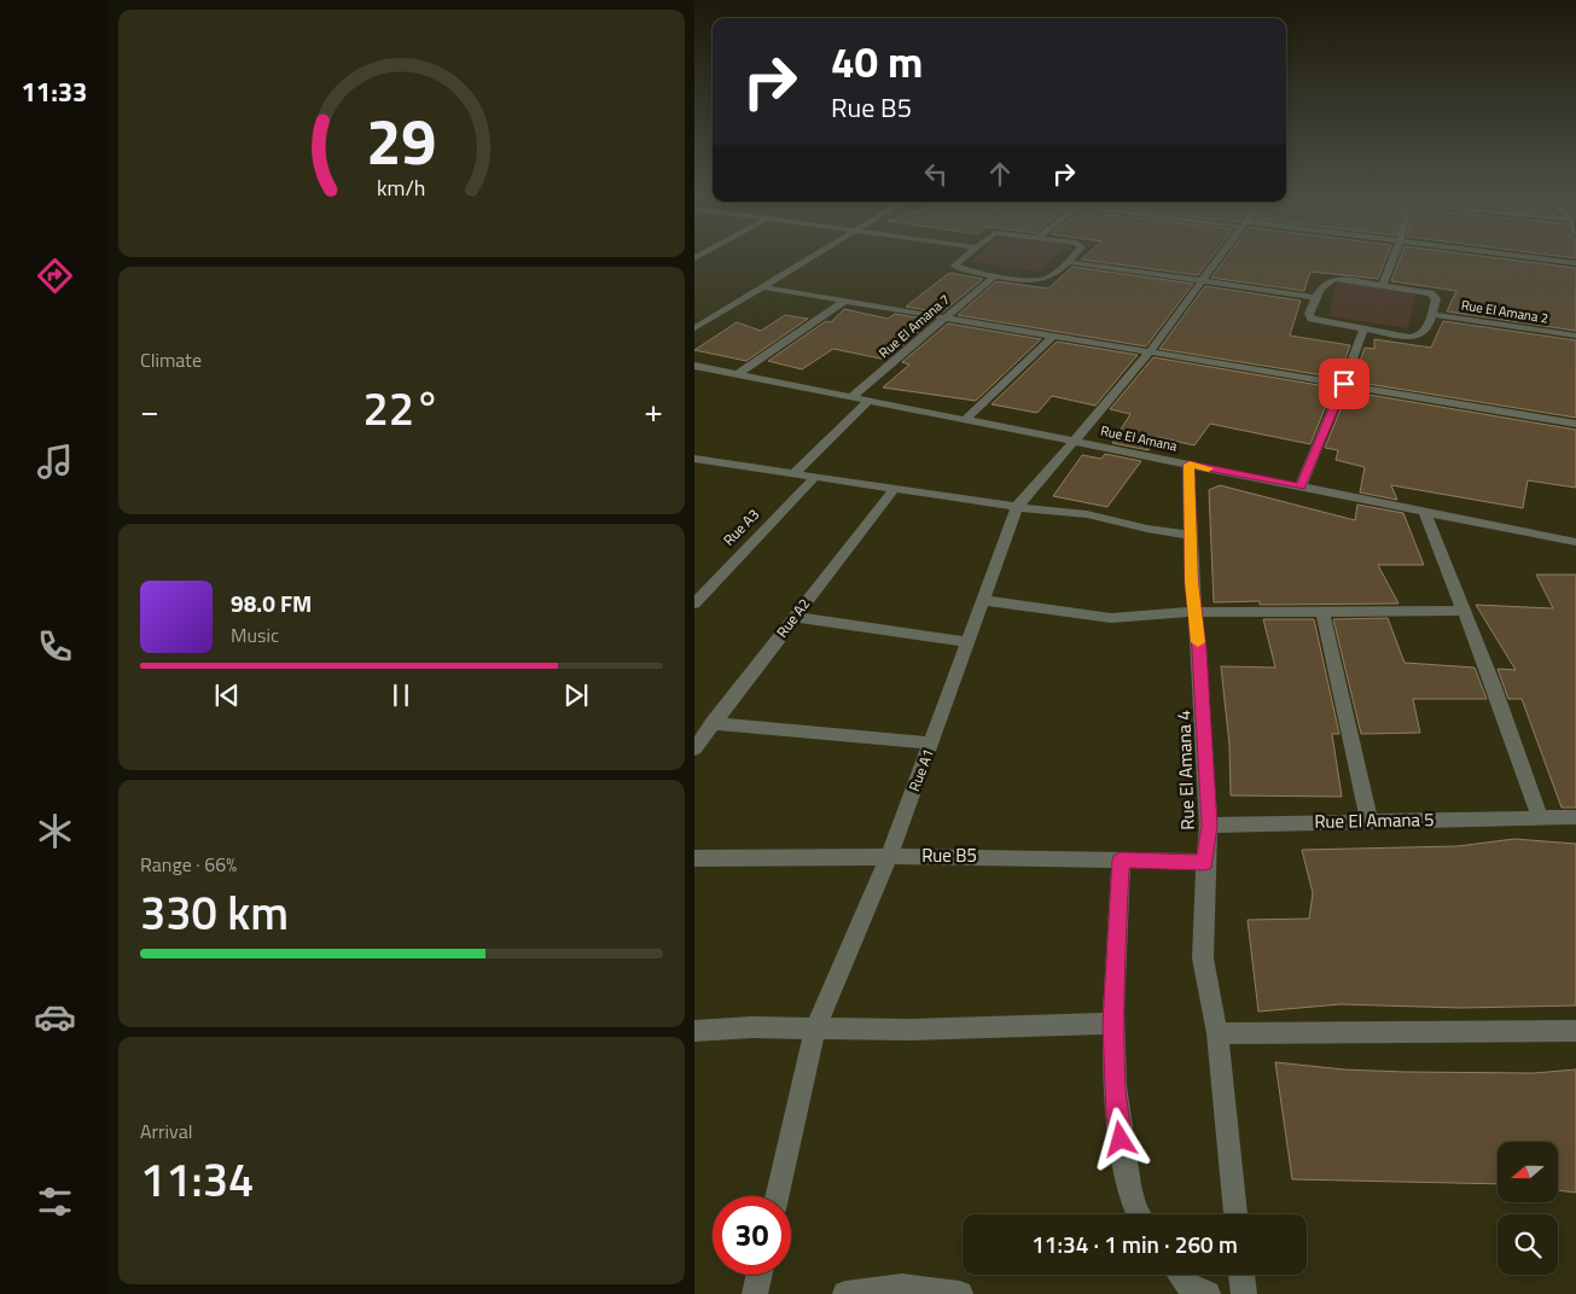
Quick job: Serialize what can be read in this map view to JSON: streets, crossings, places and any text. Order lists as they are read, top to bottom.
{
  "streets": {
    "street": [
      "Rue El Amana 2",
      "Rue El Amana 7",
      "Rue El Amana",
      "Rue A3",
      "Rue A2",
      "Rue A1",
      "Rue El Amana 4",
      "Rue El Amana 5",
      "Rue B5"
    ]
  },
  "crossings": [
    ["Rue El Amana 7", "Rue El Amana"],
    ["Rue El Amana", "Rue El Amana 4"],
    ["Rue A1", "Rue B5"],
    ["Rue El Amana 4", "Rue El Amana 5"],
    ["Rue El Amana 4", "Rue B5"]
  ],
  "north": "left",
  "page": {
    "tabs": "11:33",
    "turn": ["40 m", "Rue B5"],
    "tile": [
      "Climate",
      ["Range · 66%", "330 km"],
      ["Arrival", "11:34"]
    ],
    "heat": ["−", "22°", "+"],
    "song": ["98.0 FM", "Music"],
    "limit": "30",
    "trip": "11:34 · 1 min · 260 m",
    "gauge": ["29", "km/h"]
  }
}
